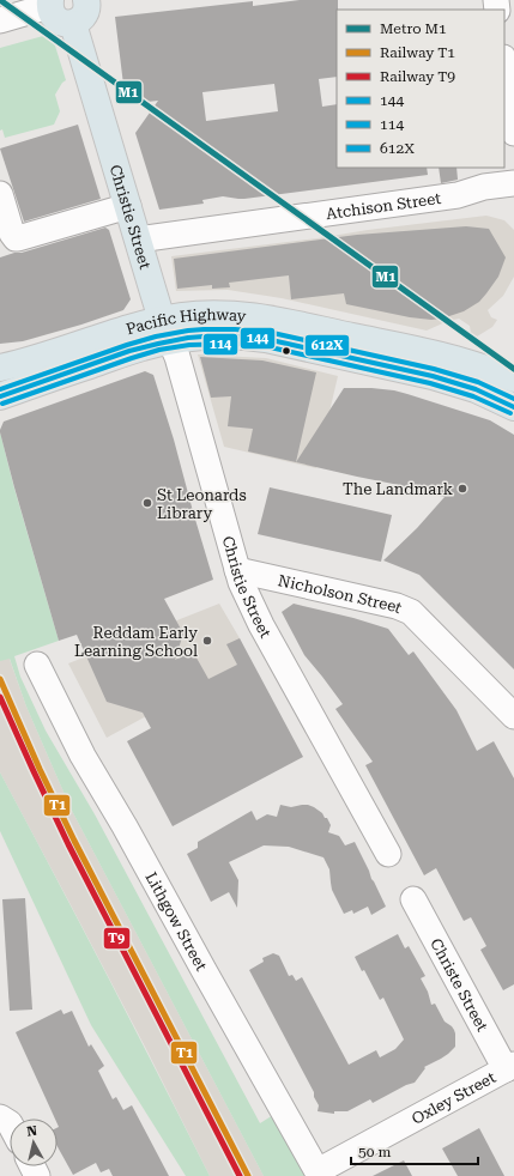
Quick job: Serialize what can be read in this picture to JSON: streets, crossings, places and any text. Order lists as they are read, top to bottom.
{
  "streets": {
    "main road": ["Christie Street", "Pacific Highway"],
    "street": [
      "Atchison Street",
      "Nicholson Street",
      "Lithgow Street",
      "Christe Street",
      "Oxley Street"
    ]
  },
  "crossings": [
    ["Atchison Street", "Christie Street"],
    ["Christie Street", "Pacific Highway"],
    ["Christie Street", "Nicholson Street"],
    ["Lithgow Street", "Oxley Street"],
    ["Christe Street", "Oxley Street"]
  ],
  "places": ["The Landmark", "St Leonards Library", "Reddam Early Learning School"],
  "lines": [
    "metro line M1",
    "transit line 612X",
    "transit line 144",
    "transit line 114",
    "rail line T1",
    "rail line T9"
  ],
  "legend": [
    "Metro M1",
    "Railway T1",
    "Railway T9",
    "144",
    "114",
    "612X"
  ],
  "scale_bar": "50 m",
  "north": "top"
}
